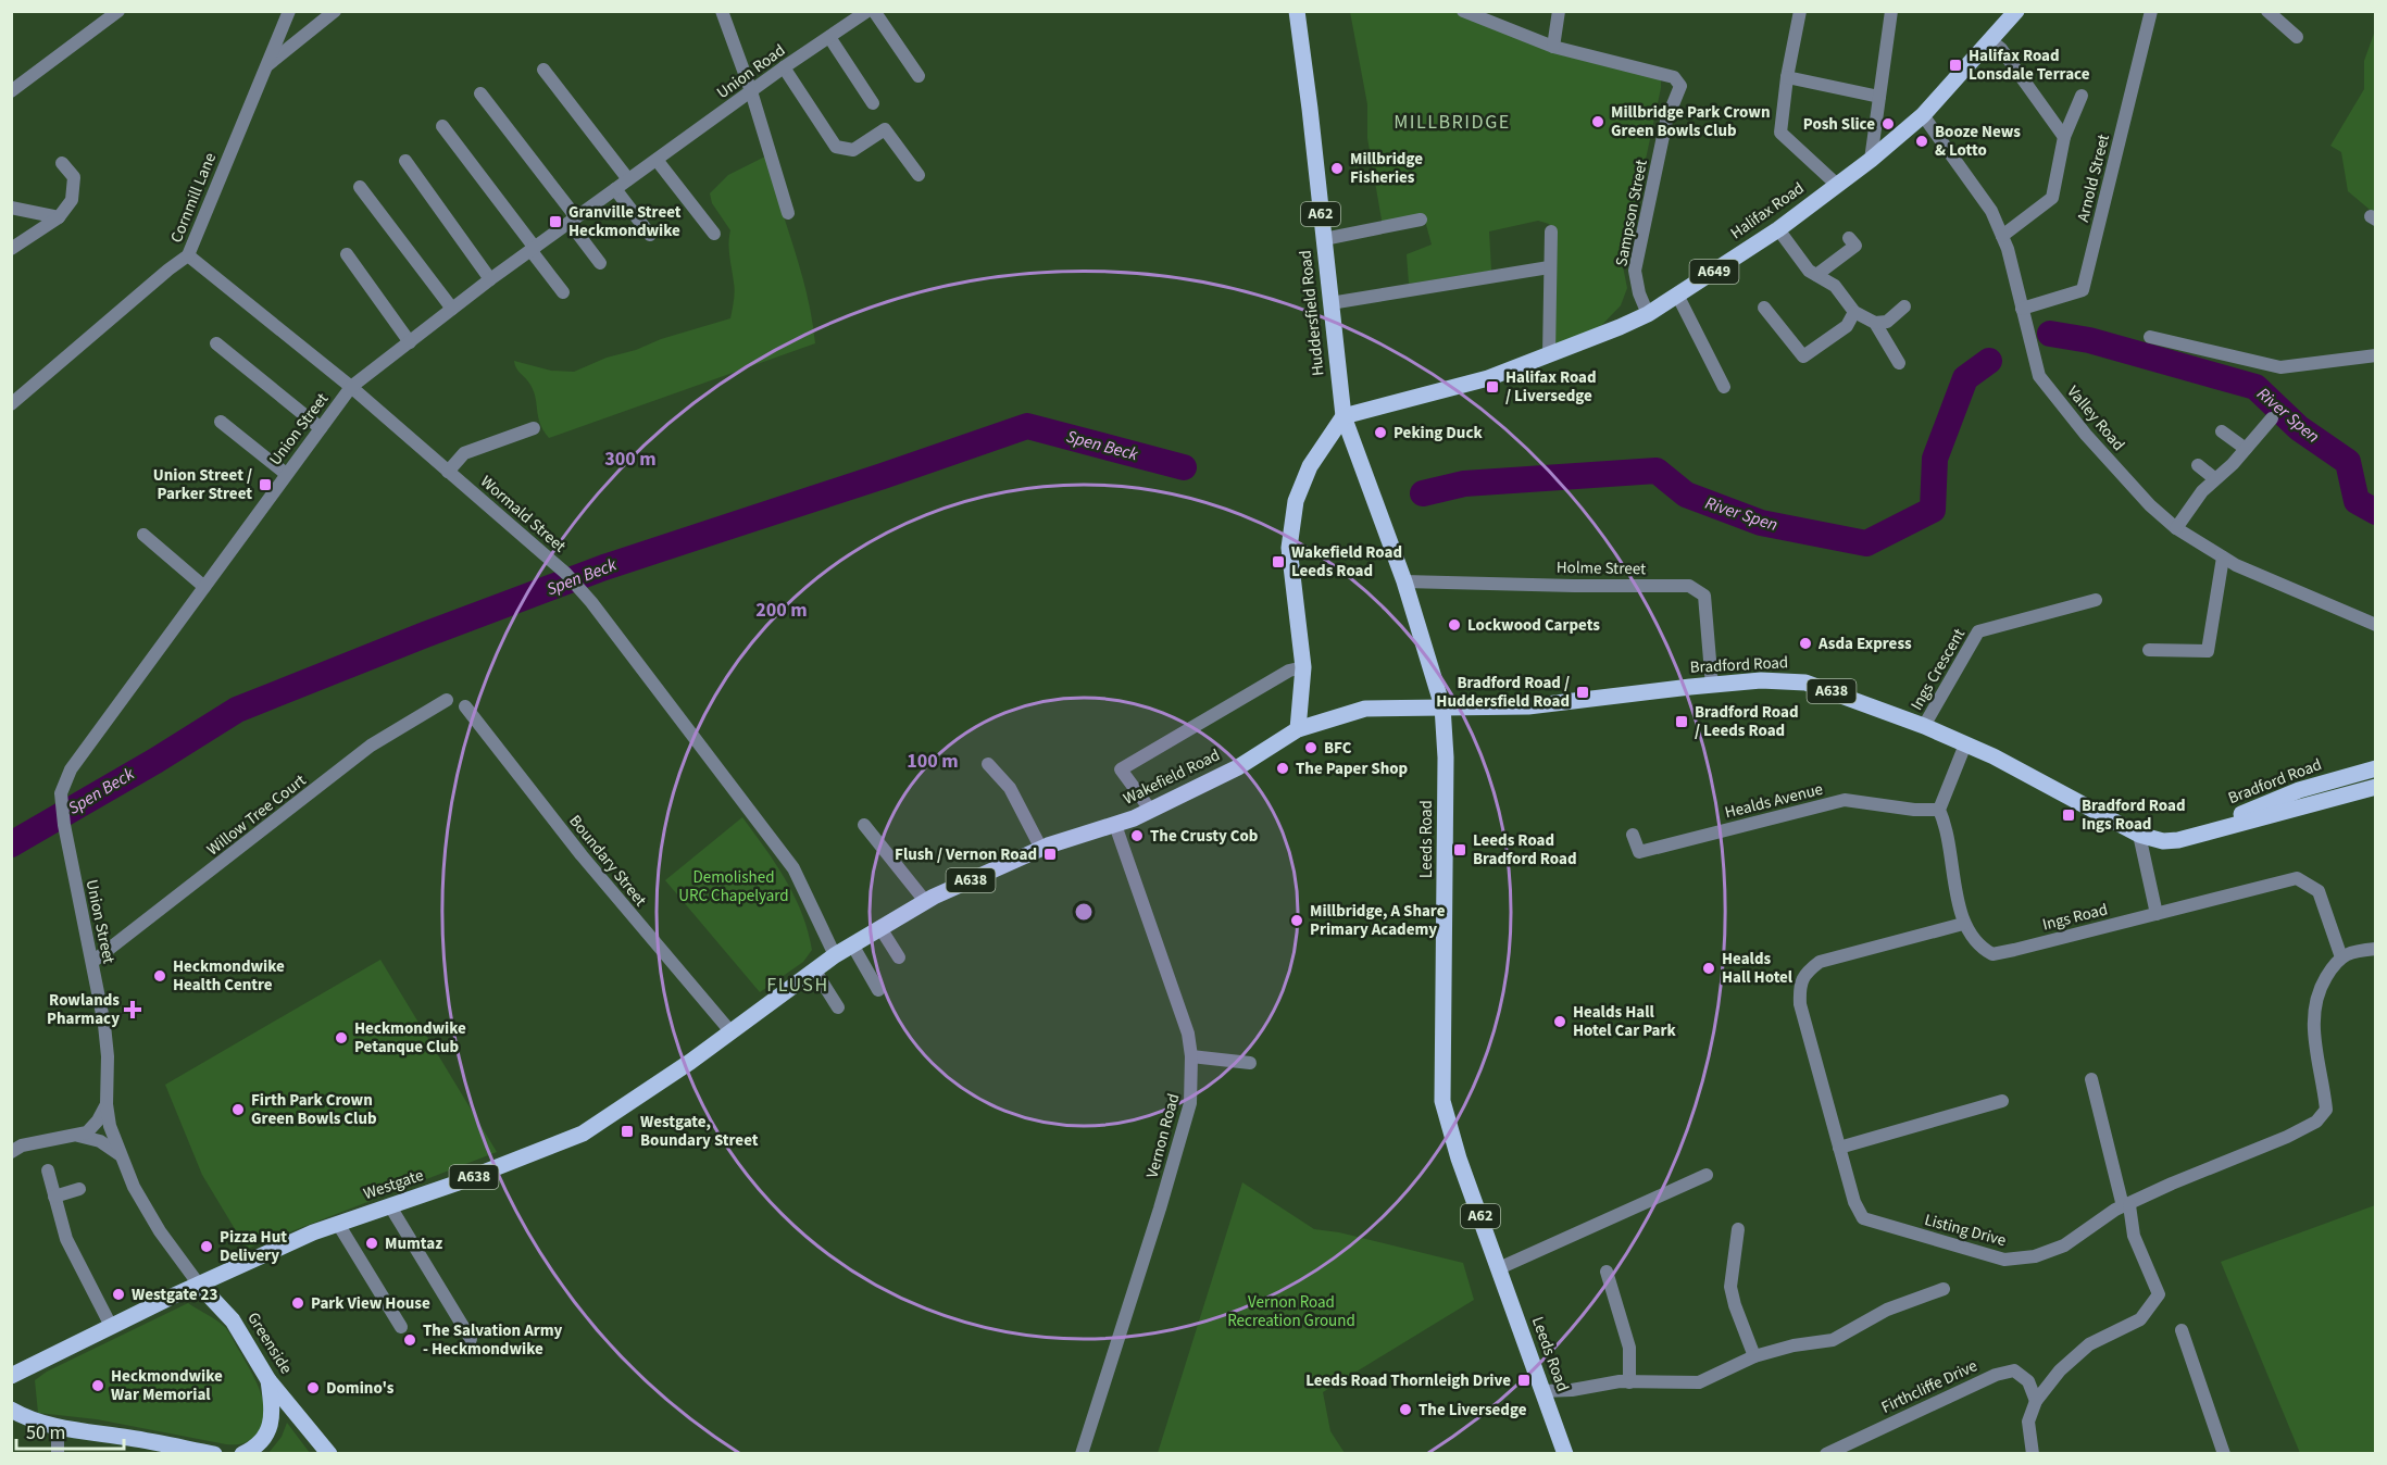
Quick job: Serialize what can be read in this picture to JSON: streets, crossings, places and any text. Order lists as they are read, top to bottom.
{
  "streets": {
    "main road": [
      "Halifax Road",
      "A62",
      "A649",
      "Huddersfield Road",
      "Bradford Road",
      "A638",
      "Wakefield Road",
      "Leeds Road",
      "Westgate",
      "Greenside"
    ],
    "street": [
      "Union Road",
      "Arnold Street",
      "Cornmill Lane",
      "Sampson Street",
      "Valley Road",
      "Union Street",
      "Wormald Street",
      "Holme Street",
      "Ings Crescent",
      "Healds Avenue",
      "Willow Tree Court",
      "Boundary Street",
      "Ings Road",
      "Vernon Road",
      "Listing Drive",
      "Firthcliffe Drive"
    ]
  },
  "crossings": [
    ["Union Road", "Union Street"],
    ["Union Road", "Wormald Street"],
    ["Arnold Street", "Valley Road"],
    ["Cornmill Lane", "Wormald Street"],
    ["Halifax Road", "Sampson Street"],
    ["Halifax Road", "Huddersfield Road"],
    ["Halifax Road", "Valley Road"],
    ["Halifax Road", "Leeds Road"],
    ["Huddersfield Road", "Leeds Road"],
    ["Union Street", "Wormald Street"],
    ["Union Street", "Willow Tree Court"],
    ["Union Street", "Westgate"],
    ["Union Street", "Greenside"],
    ["Wormald Street", "Wakefield Road"],
    ["Holme Street", "Bradford Road"],
    ["Holme Street", "Leeds Road"],
    ["Bradford Road", "Ings Crescent"],
    ["Bradford Road", "Wakefield Road"],
    ["Bradford Road", "Leeds Road"],
    ["Wakefield Road", "Vernon Road"],
    ["Wakefield Road", "Westgate"],
    ["Healds Avenue", "Ings Road"],
    ["Boundary Street", "Westgate"],
    ["Ings Road", "Listing Drive"],
    ["Westgate", "Greenside"]
  ],
  "districts": ["MILLBRIDGE", "FLUSH"],
  "water": ["River Spen", "Spen Beck"],
  "parks": ["Demolished URC Chapelyard", "Vernon Road Recreation Ground"],
  "places": {
    "transit": [
      "Halifax Road Lonsdale Terrace",
      "Granville Street Heckmondwike",
      "Halifax Road / Liversedge",
      "Union Street / Parker Street",
      "Wakefield Road Leeds Road",
      "Bradford Road / Huddersfield Road",
      "Bradford Road / Leeds Road",
      "Bradford Road Ings Road",
      "Leeds Road Bradford Road",
      "Flush / Vernon Road",
      "Westgate, Boundary Street",
      "Leeds Road Thornleigh Drive"
    ],
    "other": [
      "Millbridge Park Crown Green Bowls Club",
      "Posh Slice",
      "Booze News & Lotto",
      "Millbridge Fisheries",
      "Peking Duck",
      "Lockwood Carpets",
      "Asda Express",
      "BFC",
      "The Paper Shop",
      "The Crusty Cob",
      "Millbridge, A Share Primary Academy",
      "Healds Hall Hotel",
      "Heckmondwike Health Centre",
      "Healds Hall Hotel Car Park",
      "Heckmondwike Petanque Club",
      "Firth Park Crown Green Bowls Club",
      "Mumtaz",
      "Pizza Hut Delivery",
      "Westgate 23",
      "Park View House",
      "The Salvation Army - Heckmondwike",
      "Heckmondwike War Memorial",
      "Domino's",
      "The Liversedge"
    ],
    "health": ["Rowlands Pharmacy"]
  },
  "scale_bar": "50 m",
  "rings": ["300 m", "200 m", "100 m"]
}
